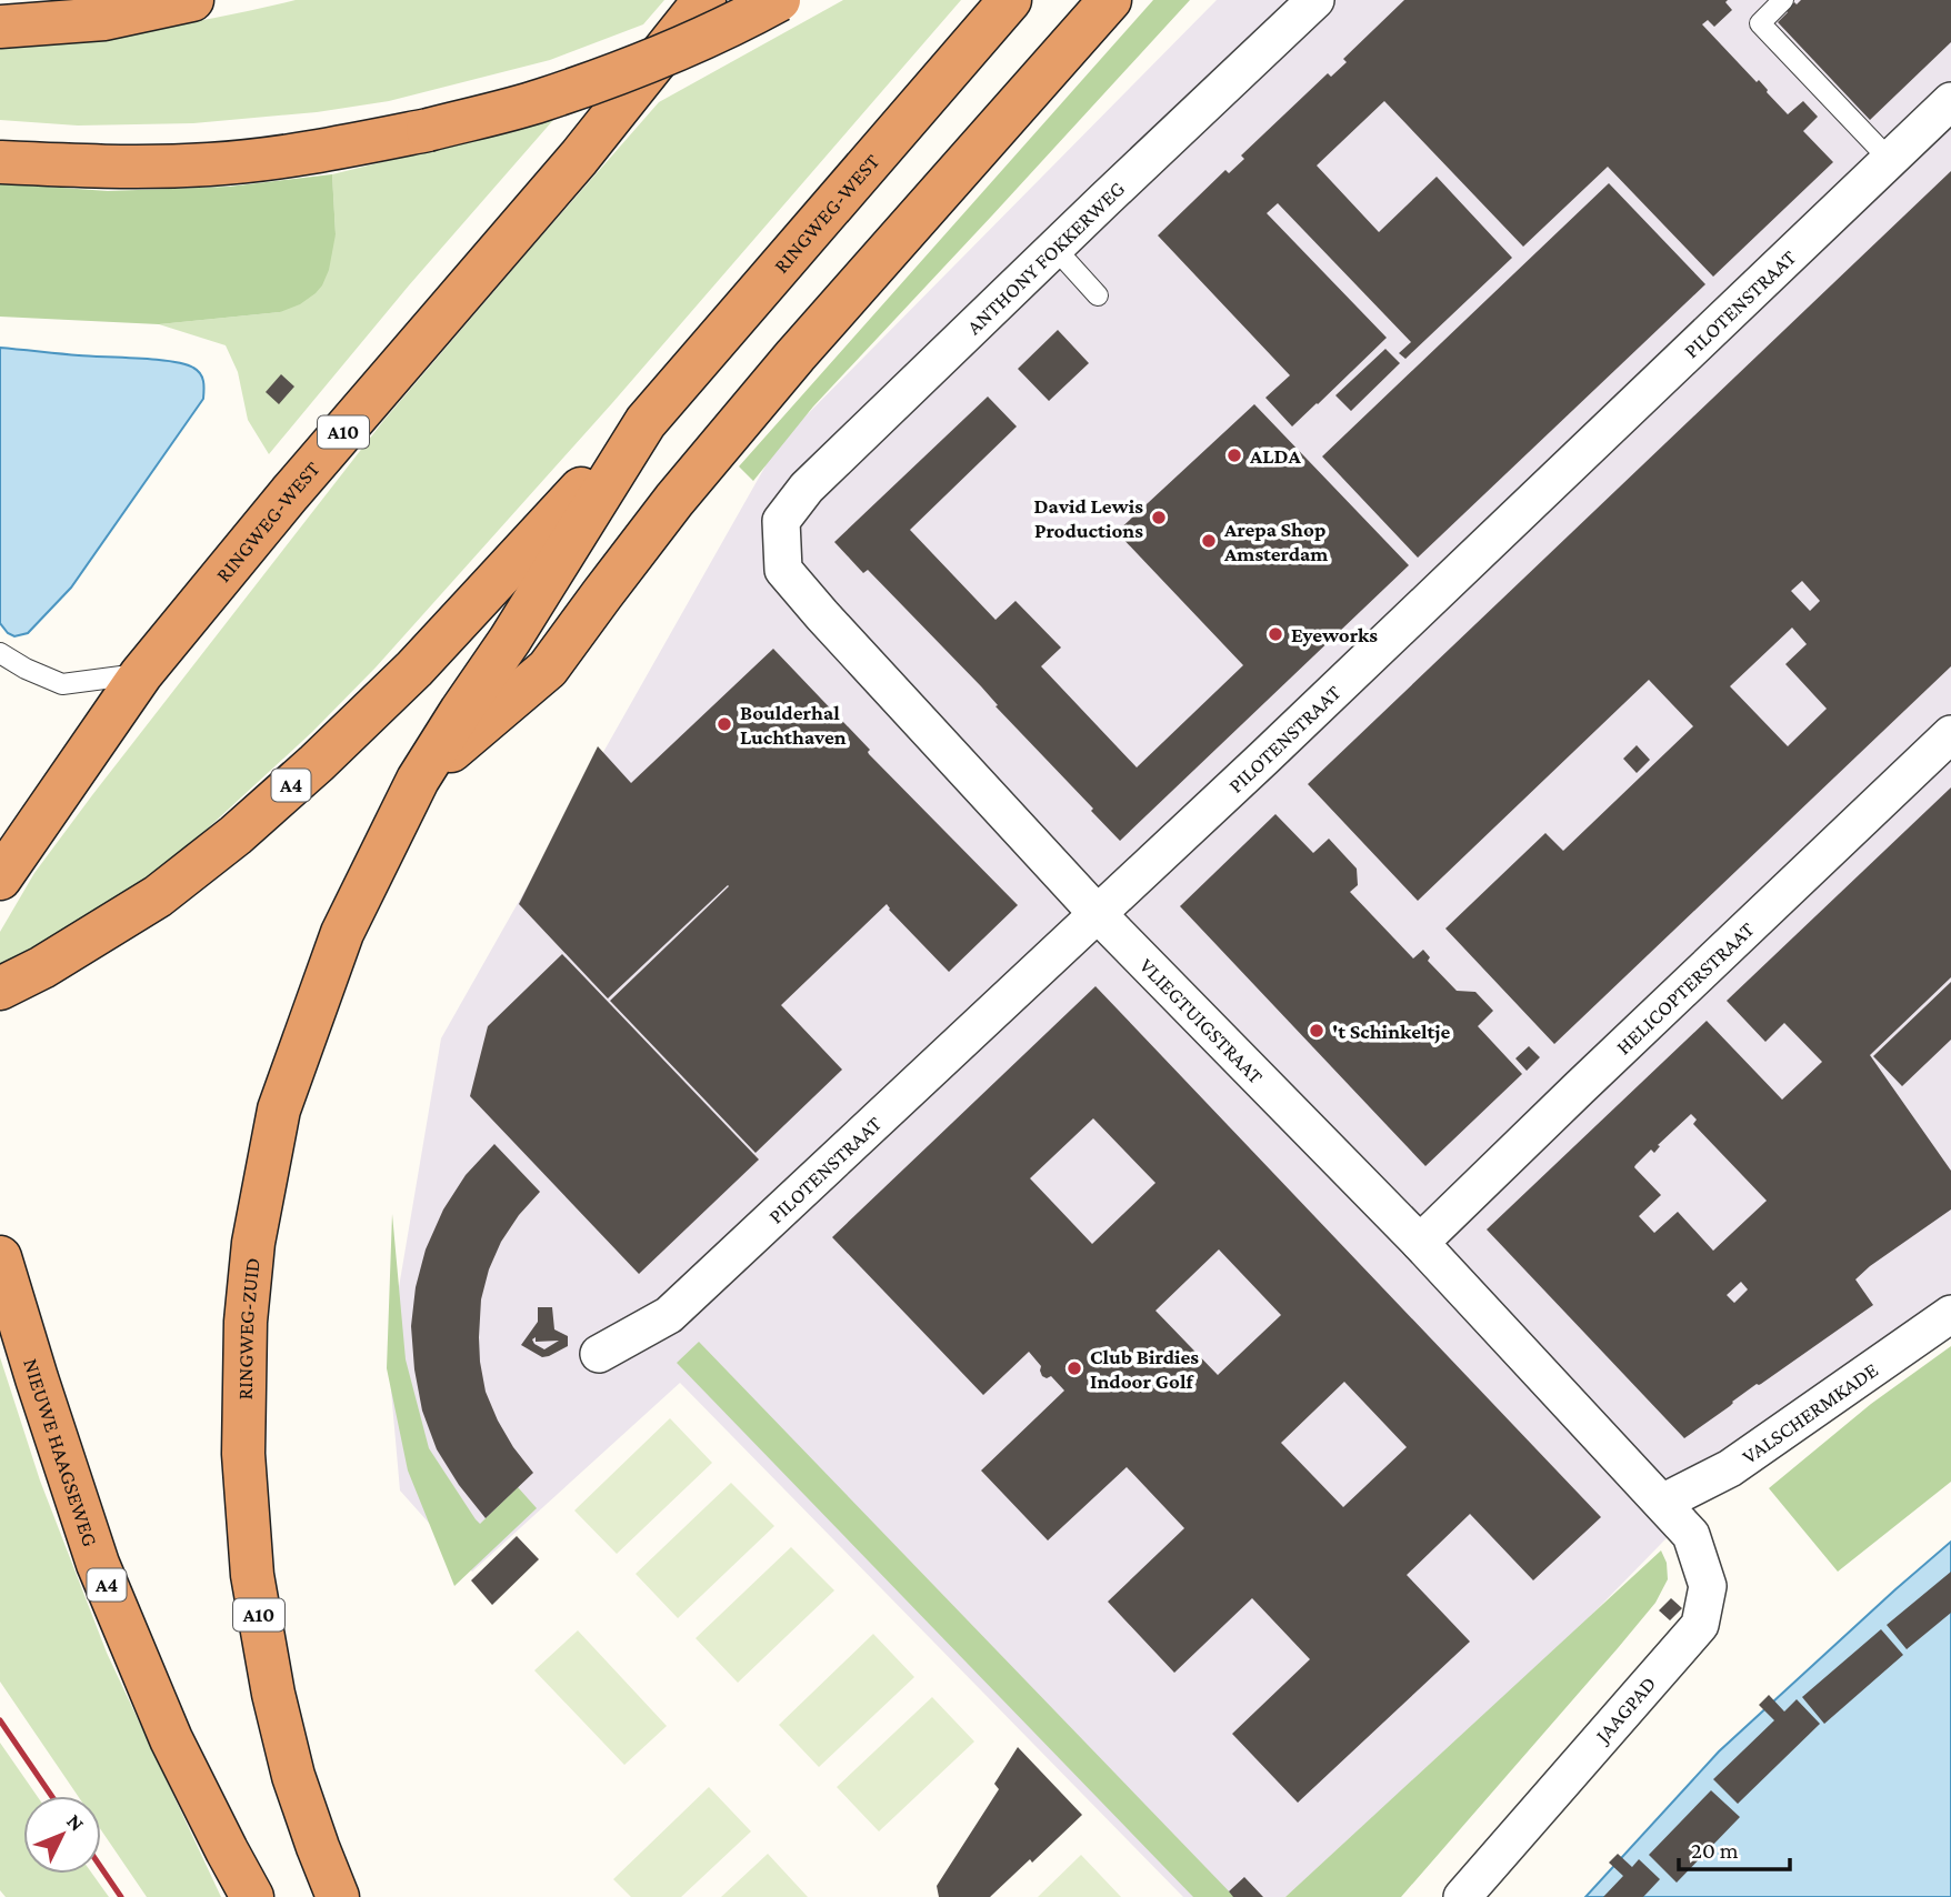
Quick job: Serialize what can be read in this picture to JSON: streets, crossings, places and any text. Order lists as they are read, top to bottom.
{
  "streets": {
    "highway": [
      "RINGWEG-WEST",
      "A10",
      "A4",
      "RINGWEG-ZUID",
      "NIEUWE HAAGSEWEG"
    ],
    "street": [
      "ANTHONY FOKKERWEG",
      "PILOTENSTRAAT",
      "HELICOPTERSTRAAT",
      "VLIEGTUIGSTRAAT",
      "VALSCHERMKADE",
      "JAAGPAD"
    ]
  },
  "crossings": [
    ["RINGWEG-WEST", "A10"],
    ["RINGWEG-WEST", "A4"],
    ["RINGWEG-WEST", "RINGWEG-ZUID"],
    ["ANTHONY FOKKERWEG", "VLIEGTUIGSTRAAT"],
    ["PILOTENSTRAAT", "VLIEGTUIGSTRAAT"],
    ["A10", "RINGWEG-ZUID"],
    ["HELICOPTERSTRAAT", "VLIEGTUIGSTRAAT"],
    ["VLIEGTUIGSTRAAT", "VALSCHERMKADE"],
    ["VLIEGTUIGSTRAAT", "JAAGPAD"],
    ["VALSCHERMKADE", "JAAGPAD"]
  ],
  "places": [
    "ALDA",
    "David Lewis Productions",
    "Arepa Shop Amsterdam",
    "Eyeworks",
    "Boulderhal Luchthaven",
    "'t Schinkeltje",
    "Club Birdies Indoor Golf"
  ],
  "scale_bar": "20 m",
  "north": "top right"
}
